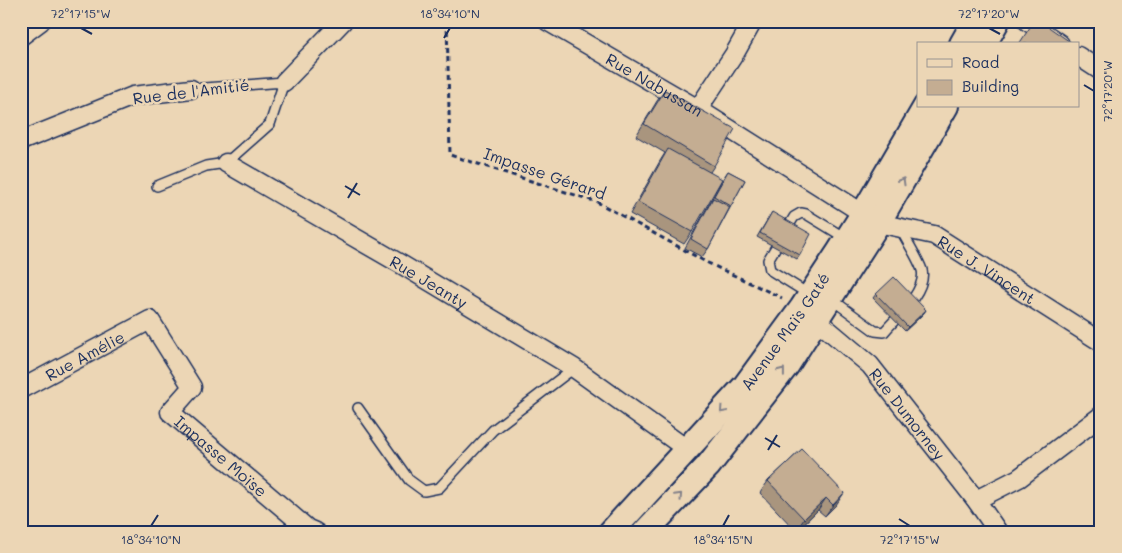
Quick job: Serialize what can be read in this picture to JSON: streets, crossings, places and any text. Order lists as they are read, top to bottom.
{
  "streets": {
    "main road": ["Avenue Maïs Gaté"],
    "street": [
      "Rue Nabussan",
      "Rue de l'Amitié",
      "Rue J. Vincent",
      "Rue Jeanty",
      "Rue Amélie",
      "Rue Dumorney",
      "Impasse Moïse"
    ],
    "path": ["Impasse Gérard"]
  },
  "crossings": [
    ["Rue Nabussan", "Rue J. Vincent"],
    ["Rue Nabussan", "Avenue Maïs Gaté"],
    ["Impasse Gérard", "Avenue Maïs Gaté"],
    ["Impasse Gérard", "Rue Dumorney"],
    ["Rue J. Vincent", "Avenue Maïs Gaté"],
    ["Rue Jeanty", "Avenue Maïs Gaté"],
    ["Avenue Maïs Gaté", "Rue Dumorney"],
    ["Rue Amélie", "Impasse Moïse"]
  ],
  "legend": ["Road", "Building"],
  "coordinates": [
    "72°17'15\"W",
    "18°34'10\"N",
    "72°17'20\"W",
    "18°34'15\"N"
  ]
}
